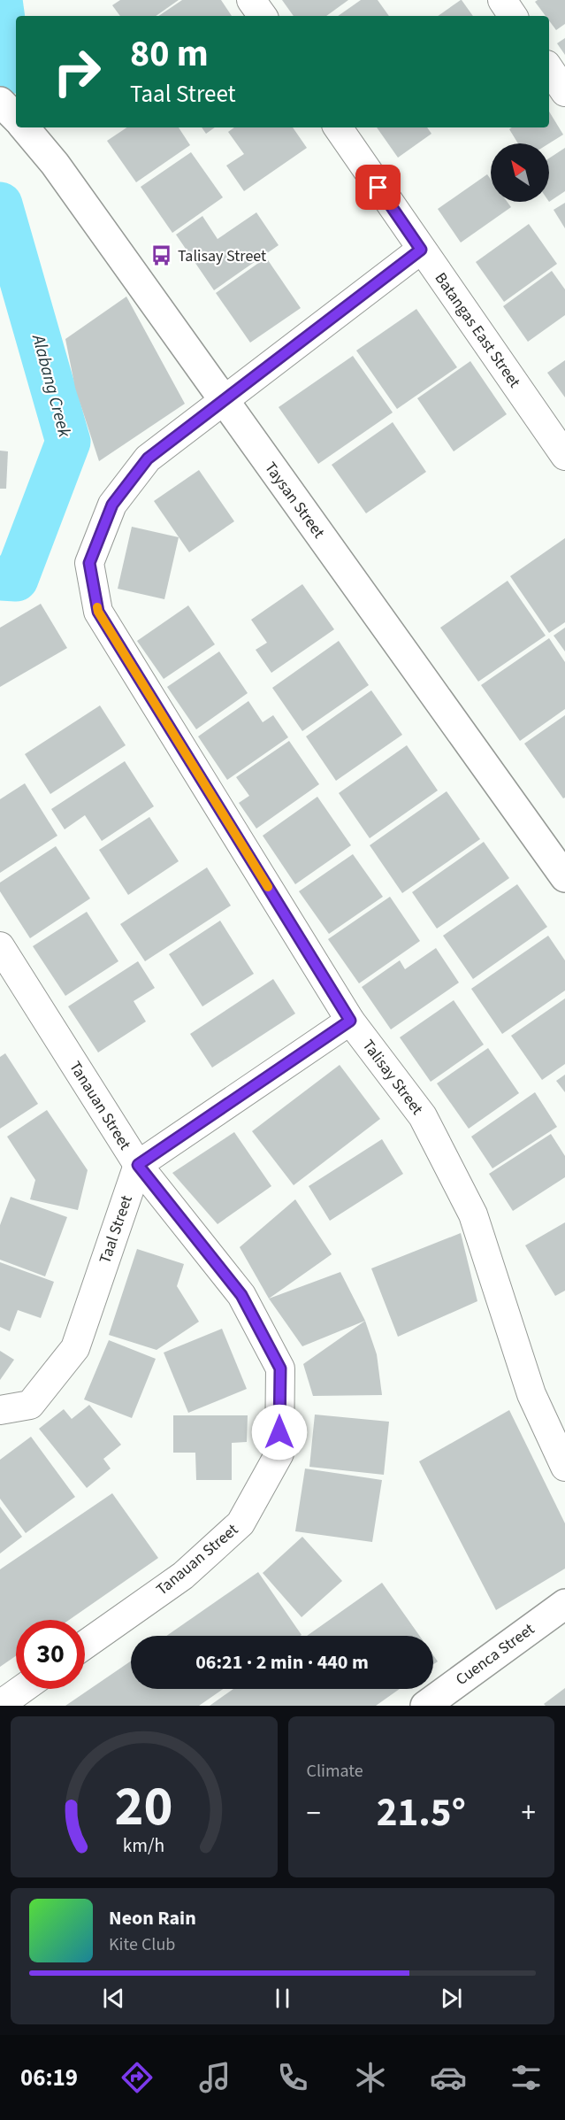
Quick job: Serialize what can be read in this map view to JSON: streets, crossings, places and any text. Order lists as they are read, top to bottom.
{
  "streets": {
    "street": [
      "Batangas East Street",
      "Taysan Street",
      "Talisay Street",
      "Tanauan Street",
      "Taal Street",
      "Cuenca Street"
    ]
  },
  "crossings": [
    ["Batangas East Street", "Talisay Street"],
    ["Taysan Street", "Talisay Street"],
    ["Tanauan Street", "Taal Street"]
  ],
  "water": ["Alabang Creek"],
  "places": {
    "bus stop": ["Talisay Street"]
  },
  "north": "top left",
  "page": {
    "turn": ["80 m", "Taal Street"],
    "limit": "30",
    "trip": "06:21 · 2 min · 440 m",
    "tile": "Climate",
    "heat": ["−", "21.5°", "+"],
    "song": ["Neon Rain", "Kite Club"],
    "tabs": "06:19",
    "gauge": ["20", "km/h"]
  }
}
